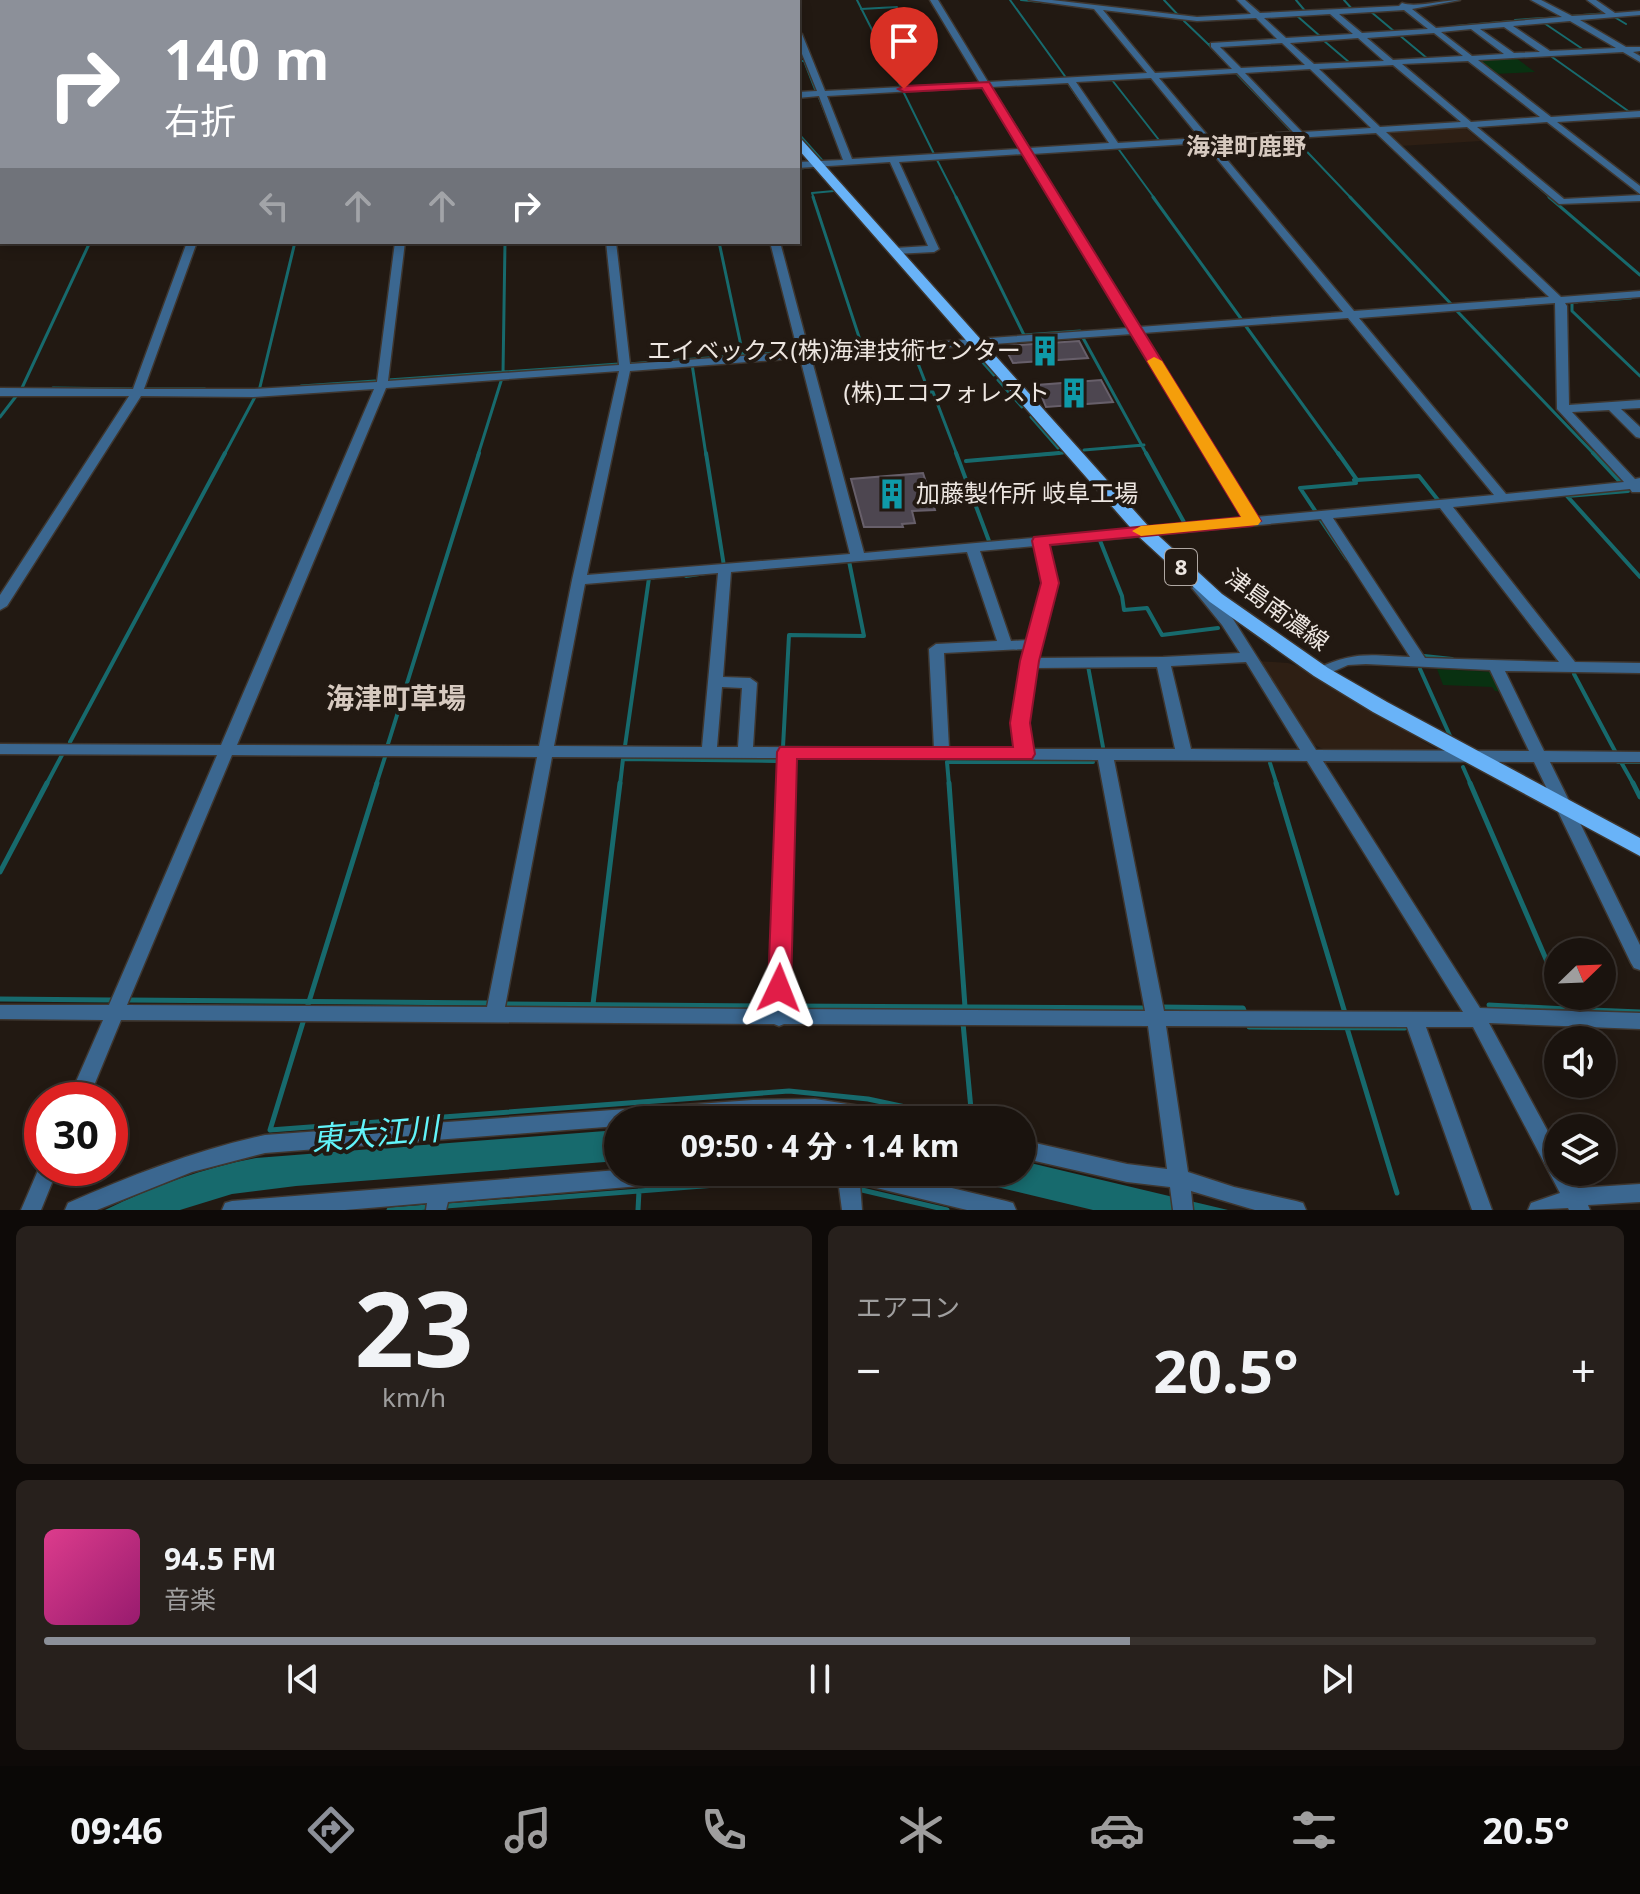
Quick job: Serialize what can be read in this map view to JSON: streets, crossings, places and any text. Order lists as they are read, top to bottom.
{
  "streets": {
    "main road": ["8", "津島南濃線"]
  },
  "districts": ["海津町鹿野", "海津町草場"],
  "water": ["東大江川"],
  "places": {
    "building": ["エイベックス(株)海津技術センター", "(株)エコフォレスト", "加藤製作所 岐阜工場"]
  },
  "north": "top right",
  "page": {
    "turn": ["140 m", "右折"],
    "limit": "30",
    "trip": "09:50 · 4 分 · 1.4 km",
    "tile": [
      ["23", "km/h"],
      "エアコン"
    ],
    "heat": ["−", "20.5°", "+"],
    "song": ["94.5 FM", "音楽"],
    "tabs": ["09:46", "20.5°"]
  }
}
